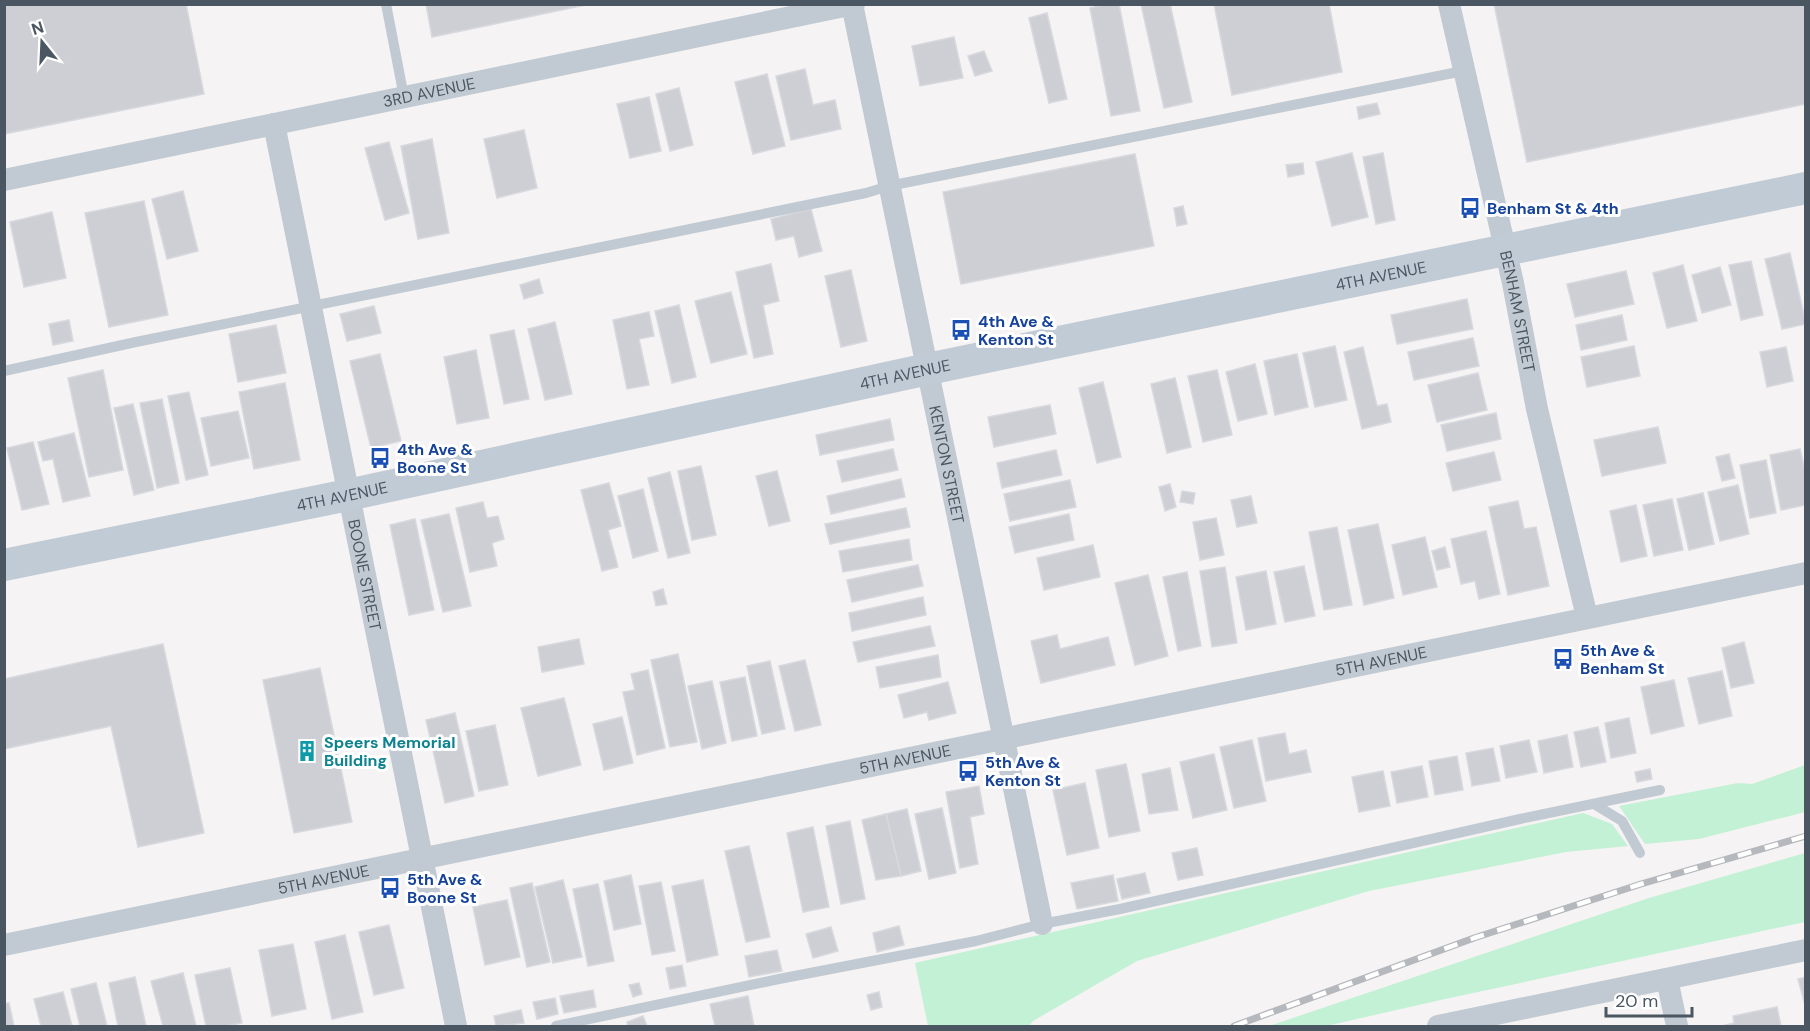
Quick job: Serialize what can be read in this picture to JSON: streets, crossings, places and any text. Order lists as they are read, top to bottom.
{
  "streets": {
    "street": [
      "3RD AVENUE",
      "4TH AVENUE",
      "BENHAM STREET",
      "KENTON STREET",
      "BOONE STREET",
      "5TH AVENUE"
    ]
  },
  "crossings": [
    ["3RD AVENUE", "KENTON STREET"],
    ["3RD AVENUE", "BOONE STREET"],
    ["4TH AVENUE", "BENHAM STREET"],
    ["4TH AVENUE", "KENTON STREET"],
    ["4TH AVENUE", "BOONE STREET"],
    ["BENHAM STREET", "5TH AVENUE"],
    ["KENTON STREET", "5TH AVENUE"],
    ["BOONE STREET", "5TH AVENUE"]
  ],
  "places": {
    "bus stop": [
      "Benham St & 4th",
      "4th Ave & Kenton St",
      "4th Ave & Boone St",
      "5th Ave & Benham St",
      "5th Ave & Kenton St",
      "5th Ave & Boone St"
    ],
    "building": ["Speers Memorial Building"]
  },
  "scale_bar": "20 m",
  "north": "top"
}
